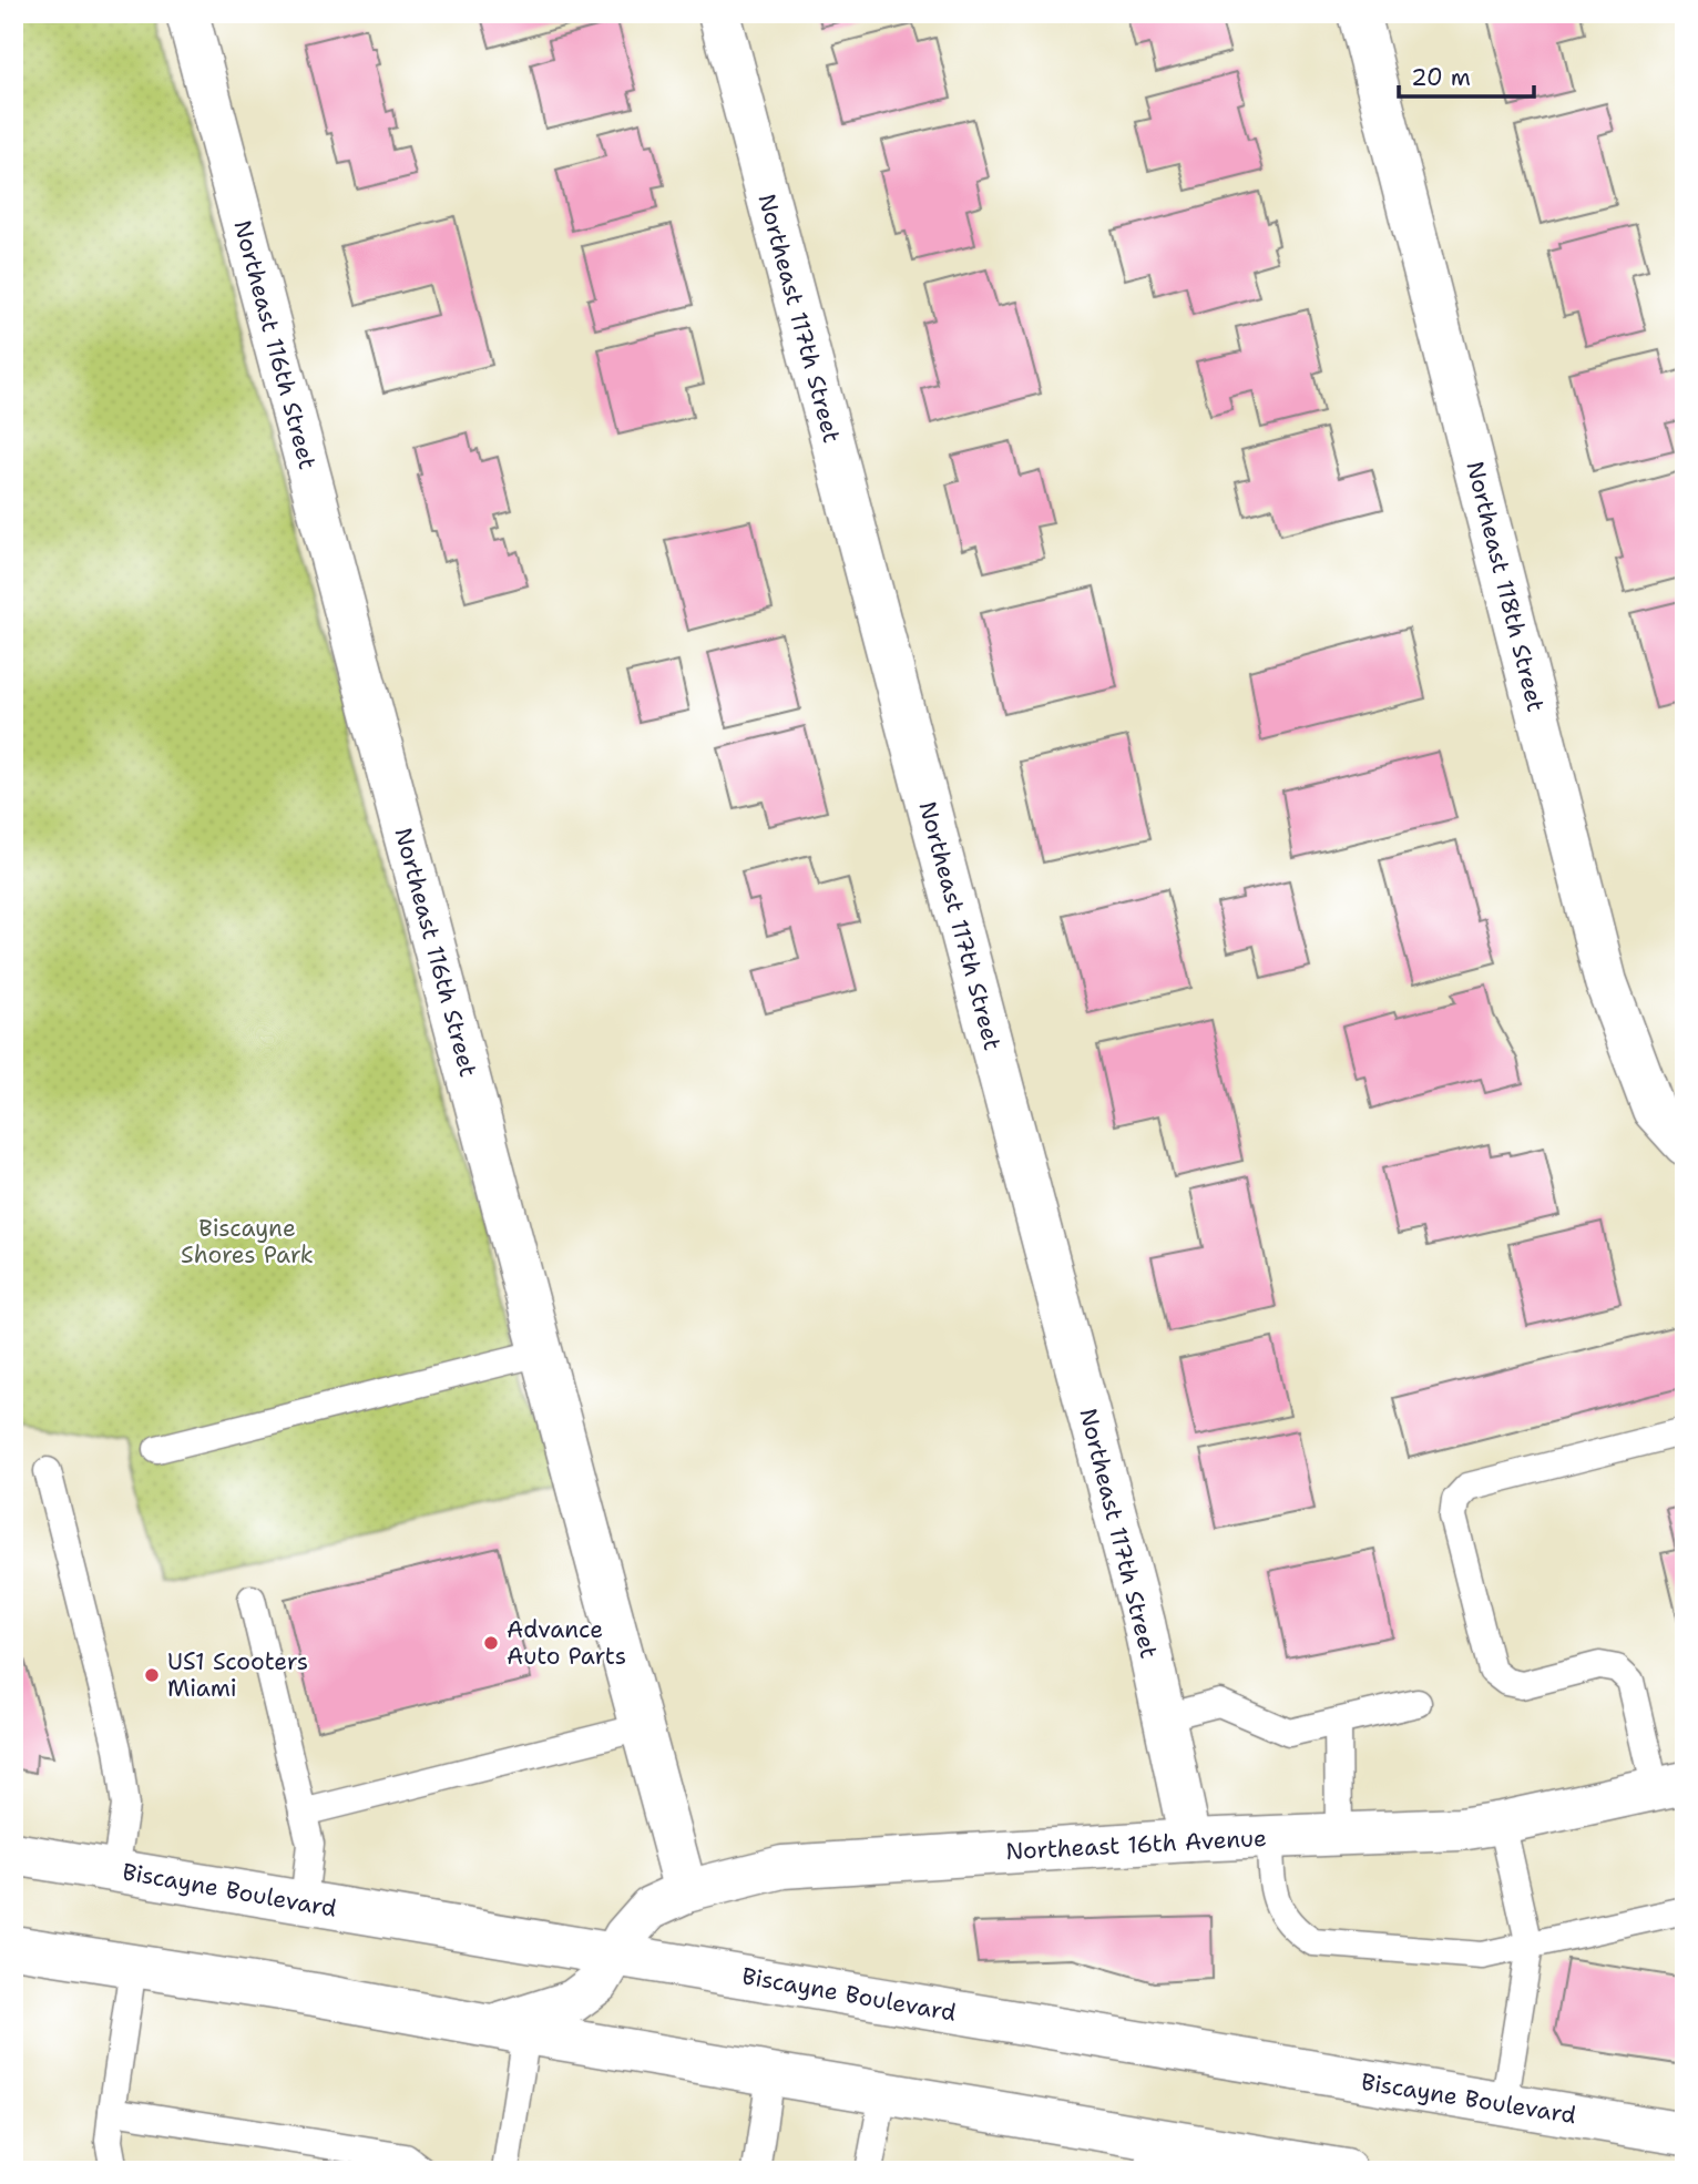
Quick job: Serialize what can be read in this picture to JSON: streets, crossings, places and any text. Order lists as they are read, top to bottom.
{
  "streets": {
    "street": [
      "Northeast 117th Street",
      "Northeast 116th Street",
      "Northeast 118th Street",
      "Northeast 16th Avenue",
      "Biscayne Boulevard"
    ]
  },
  "crossings": [
    ["Northeast 117th Street", "Northeast 16th Avenue"],
    ["Northeast 116th Street", "Northeast 16th Avenue"],
    ["Northeast 16th Avenue", "Biscayne Boulevard"]
  ],
  "parks": ["Biscayne Shores Park"],
  "places": ["Advance Auto Parts", "US1 Scooters Miami"],
  "scale_bar": "20 m"
}
